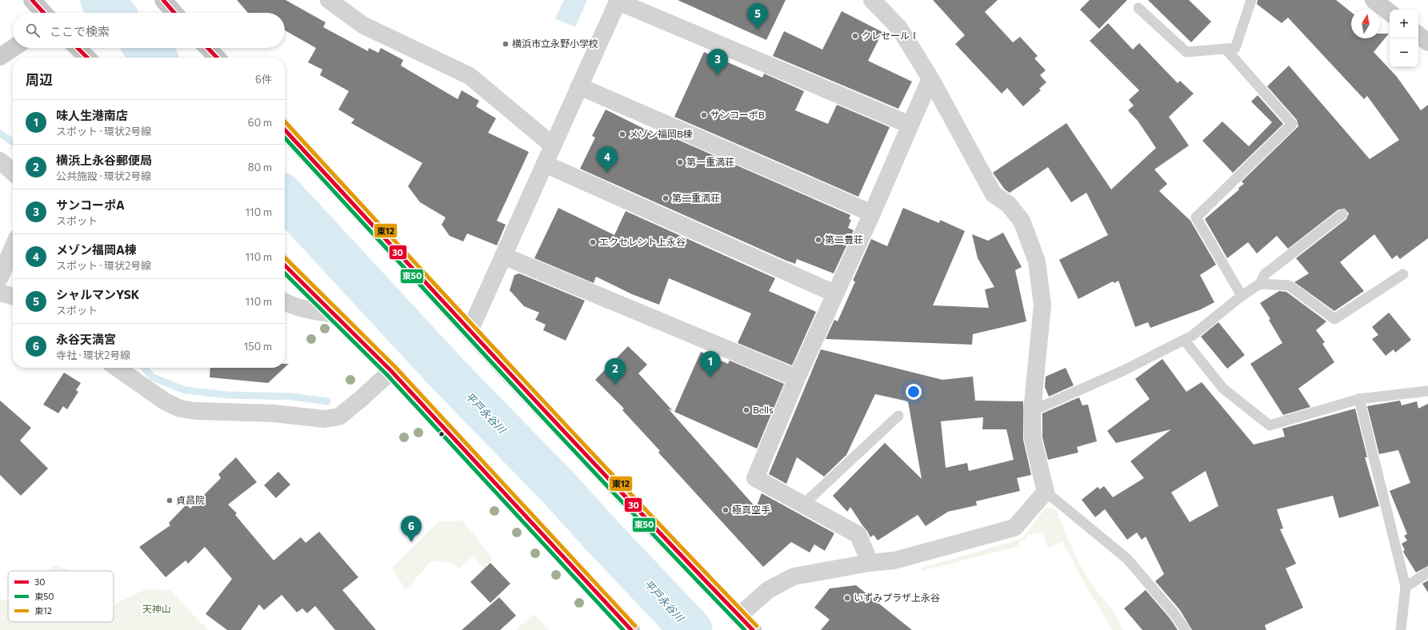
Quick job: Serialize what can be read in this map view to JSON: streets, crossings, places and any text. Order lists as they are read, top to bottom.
{
  "water": ["平戸永谷川"],
  "parks": ["天神山"],
  "places": [
    "クレセールⅠ",
    "横浜市立永野小学校",
    "サンコーポB",
    "メゾン福岡B棟",
    "第一重満荘",
    "第二重満荘",
    "第二豊荘",
    "エクセレント上永谷",
    "Bells",
    "貞昌院",
    "極真空手",
    "いずみプラザ上永谷"
  ],
  "lines": ["transit line 30", "transit line 東12", "transit line 東50"],
  "legend": ["30", "東50", "東12"],
  "north": "top",
  "page": {
    "pins": [
      "5",
      "3",
      "4",
      "1",
      "2",
      "6"
    ],
    "map_buttons": ["+", "−"],
    "search": "ここで検索",
    "heading": ["周辺", "6件"],
    "list": [
      {
        "mark": "1",
        "name": "味人生港南店",
        "note": "スポット · 環状2号線",
        "value": "60 m"
      },
      {
        "mark": "2",
        "name": "横浜上永谷郵便局",
        "note": "公共施設 · 環状2号線",
        "value": "80 m"
      },
      {
        "mark": "3",
        "name": "サンコーポA",
        "note": "スポット",
        "value": "110 m"
      },
      {
        "mark": "4",
        "name": "メゾン福岡A棟",
        "note": "スポット · 環状2号線",
        "value": "110 m"
      },
      {
        "mark": "5",
        "name": "シャルマンYSK",
        "note": "スポット",
        "value": "110 m"
      },
      {
        "mark": "6",
        "name": "永谷天満宮",
        "note": "寺社 · 環状2号線",
        "value": "150 m"
      }
    ]
  }
}
